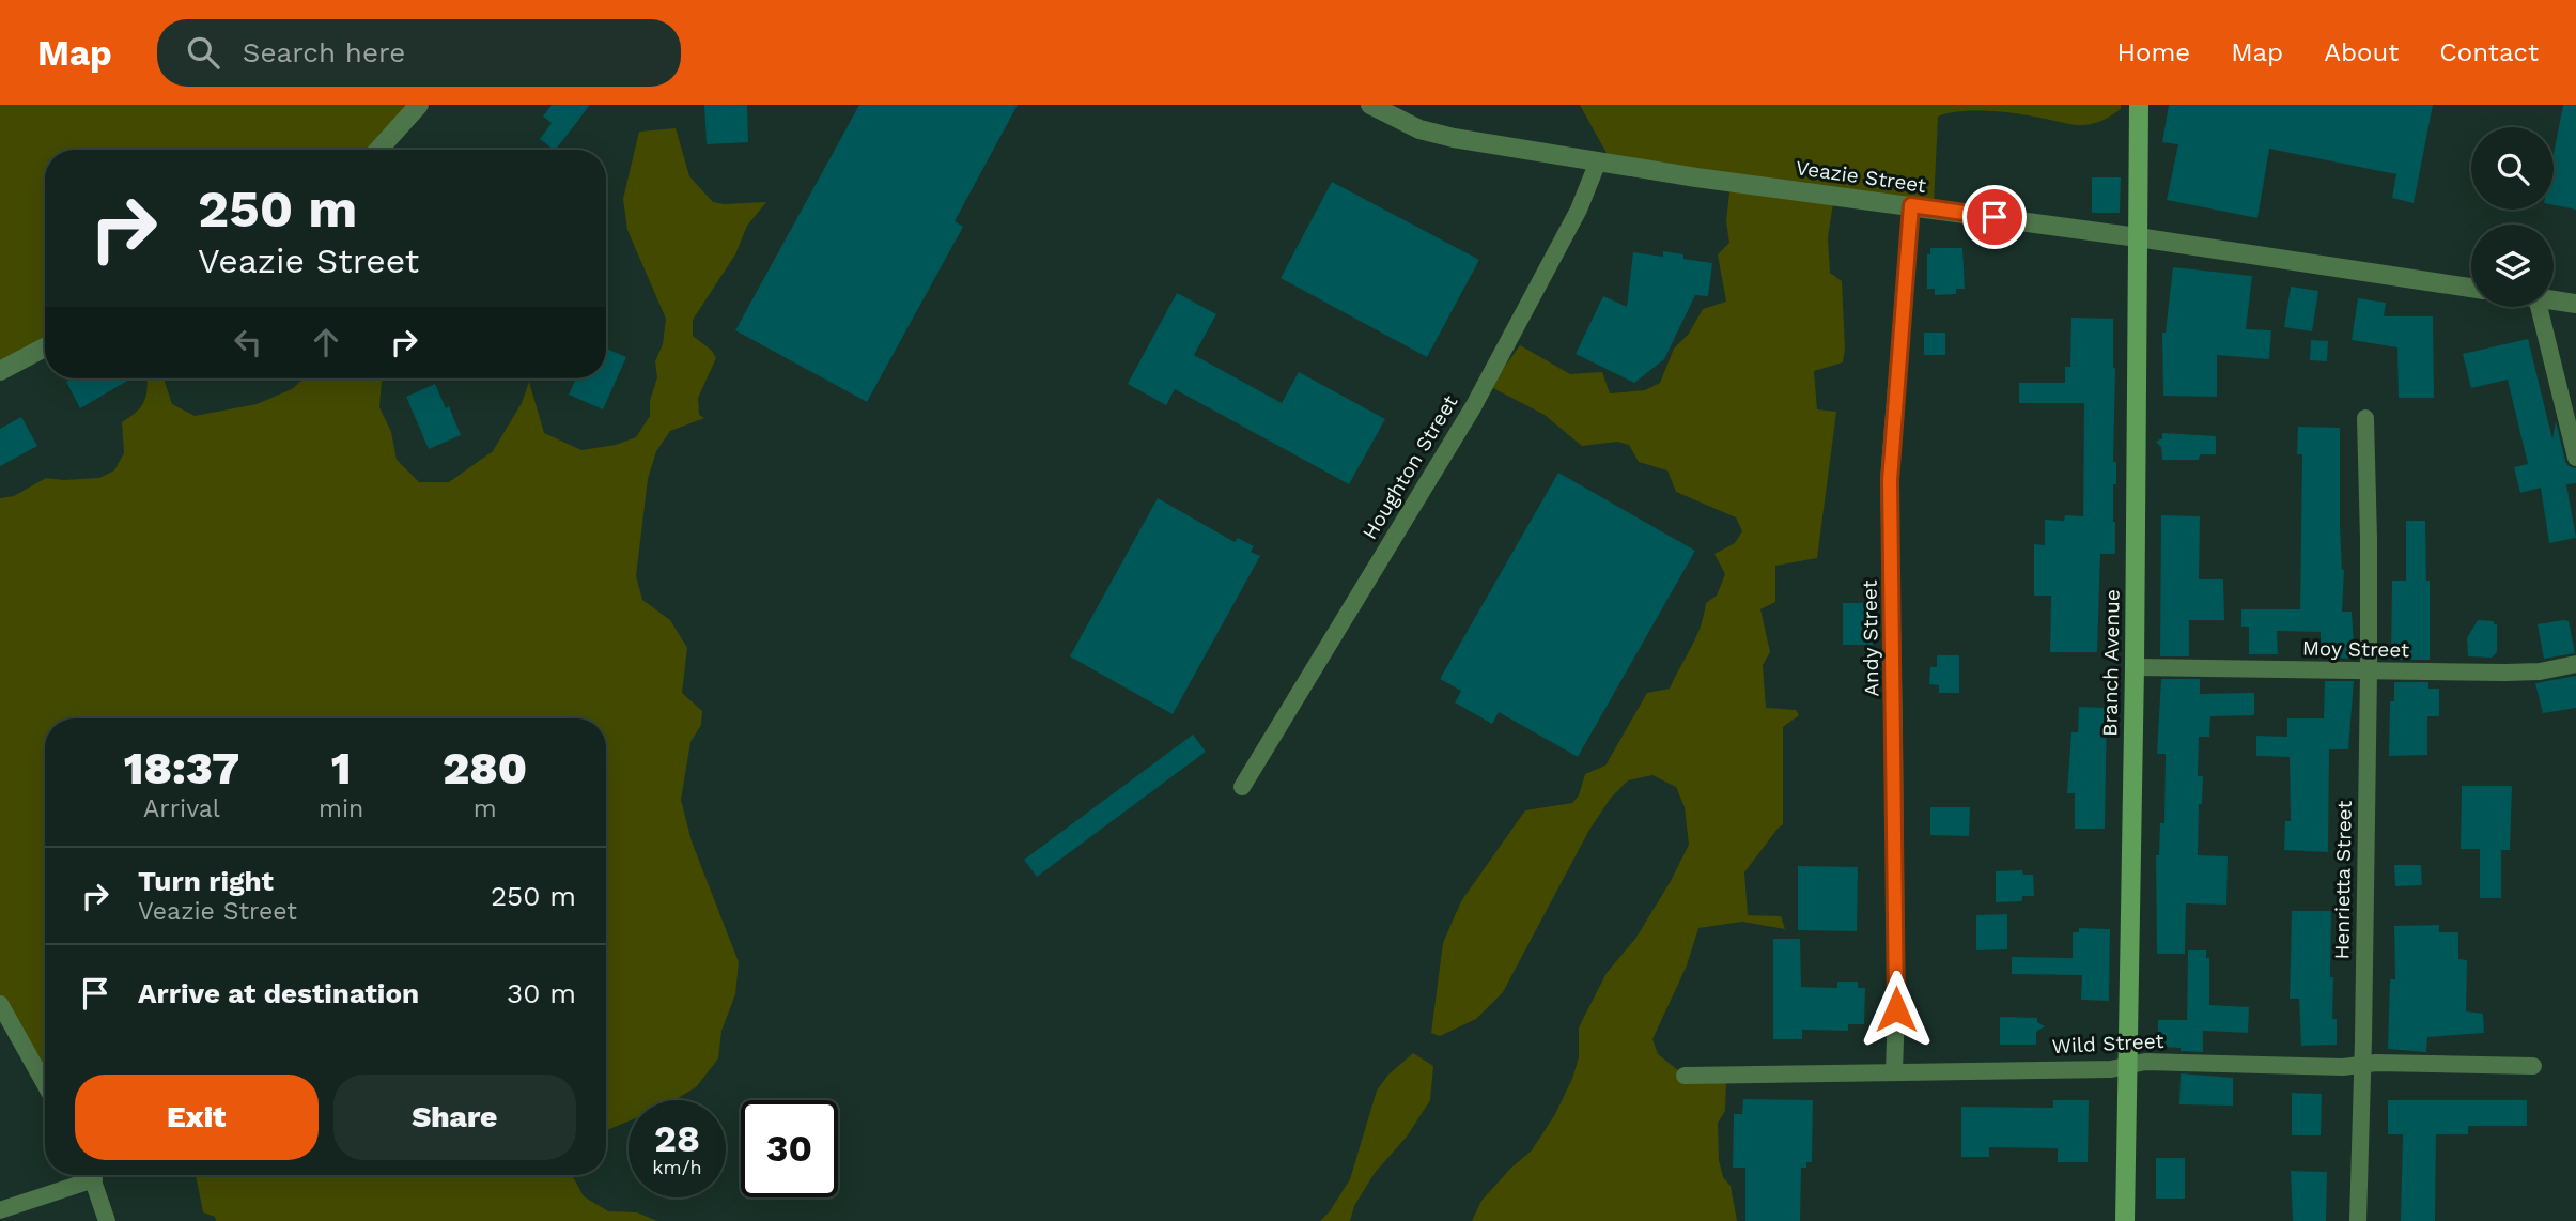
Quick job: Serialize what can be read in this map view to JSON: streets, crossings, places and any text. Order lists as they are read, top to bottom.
{
  "streets": {
    "main road": ["Branch Avenue"],
    "street": [
      "Veazie Street",
      "Houghton Street",
      "Andy Street",
      "Moy Street",
      "Henrietta Street",
      "Wild Street"
    ]
  },
  "crossings": [
    ["Veazie Street", "Houghton Street"],
    ["Veazie Street", "Andy Street"],
    ["Veazie Street", "Branch Avenue"],
    ["Andy Street", "Wild Street"],
    ["Moy Street", "Branch Avenue"],
    ["Moy Street", "Henrietta Street"],
    ["Branch Avenue", "Wild Street"],
    ["Henrietta Street", "Wild Street"]
  ],
  "page": {
    "header": "Map",
    "search": "Search here",
    "nav": [
      "Home",
      "Map",
      "About",
      "Contact"
    ],
    "turn": ["250 m", "Veazie Street"],
    "eta": [
      "18:37",
      "Arrival",
      "1",
      "min",
      "280",
      "m"
    ],
    "list": [
      {
        "name": "Turn right",
        "note": "Veazie Street",
        "value": "250 m"
      },
      {
        "name": "Arrive at destination",
        "value": "30 m"
      }
    ],
    "buttons": ["Exit", "Share"],
    "speed": "28 km/h",
    "limit": "30"
  }
}
